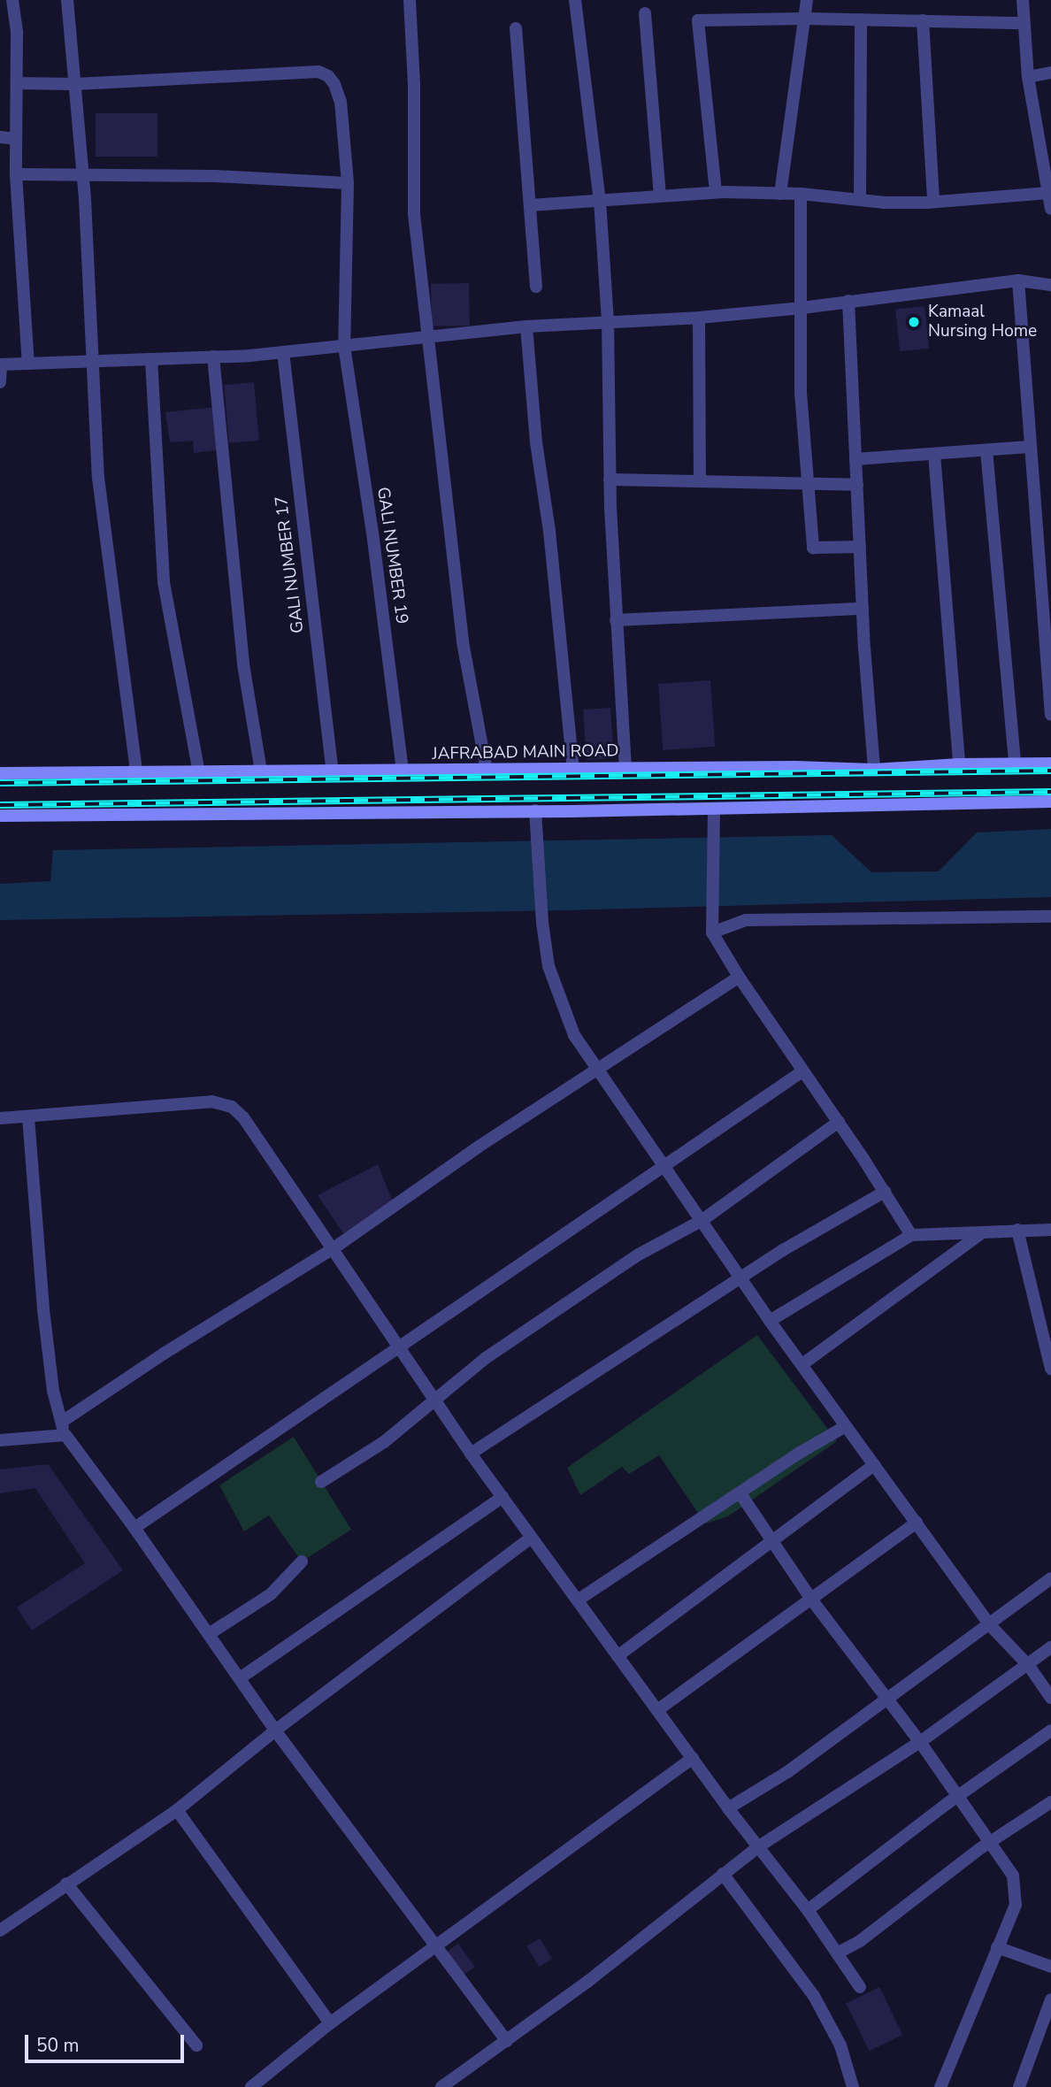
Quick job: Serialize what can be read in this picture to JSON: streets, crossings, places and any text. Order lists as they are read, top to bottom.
{
  "streets": {
    "main road": ["JAFRABAD MAIN ROAD"],
    "street": ["GALI NUMBER 19", "GALI NUMBER 17"]
  },
  "crossings": [
    ["GALI NUMBER 19", "JAFRABAD MAIN ROAD"],
    ["GALI NUMBER 17", "JAFRABAD MAIN ROAD"]
  ],
  "places": ["Kamaal Nursing Home"],
  "scale_bar": "50 m"
}
